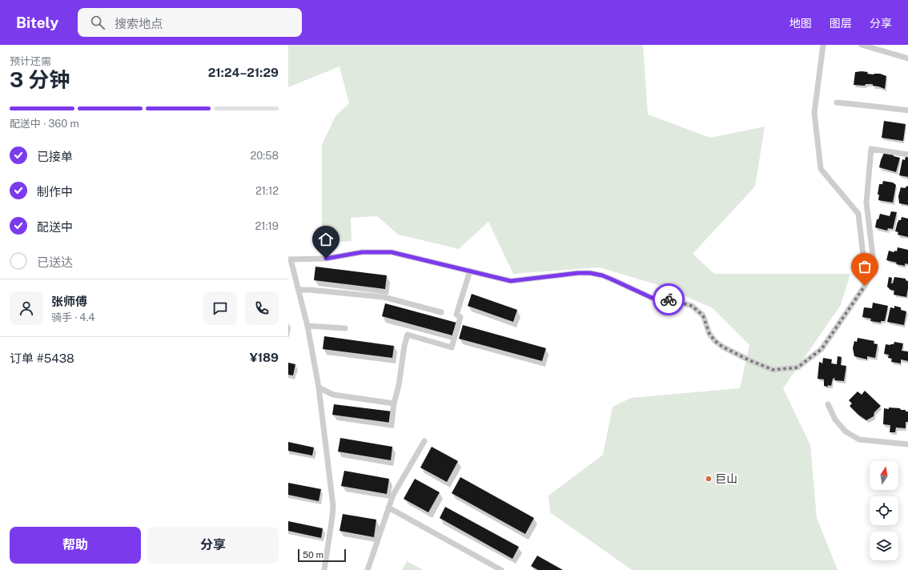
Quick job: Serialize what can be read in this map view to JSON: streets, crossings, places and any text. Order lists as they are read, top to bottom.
{
  "places": ["巨山"],
  "scale_bar": "50 m",
  "north": "top",
  "page": {
    "header": "Bitely",
    "search": "搜索地点",
    "nav": ["地图", "图层", "分享"],
    "heading": ["3 分钟", "预计还需", "21:24–21:29"],
    "panel": [
      "张师傅",
      "骑手 · 4.4",
      "订单 #5438",
      "¥189"
    ],
    "bar": "配送中 · 360 m",
    "list": [
      ["已接单", "20:58"],
      ["制作中", "21:12"],
      ["配送中", "21:19"],
      "已送达"
    ],
    "buttons": ["帮助", "分享"],
    "scale": "50 m"
  }
}
